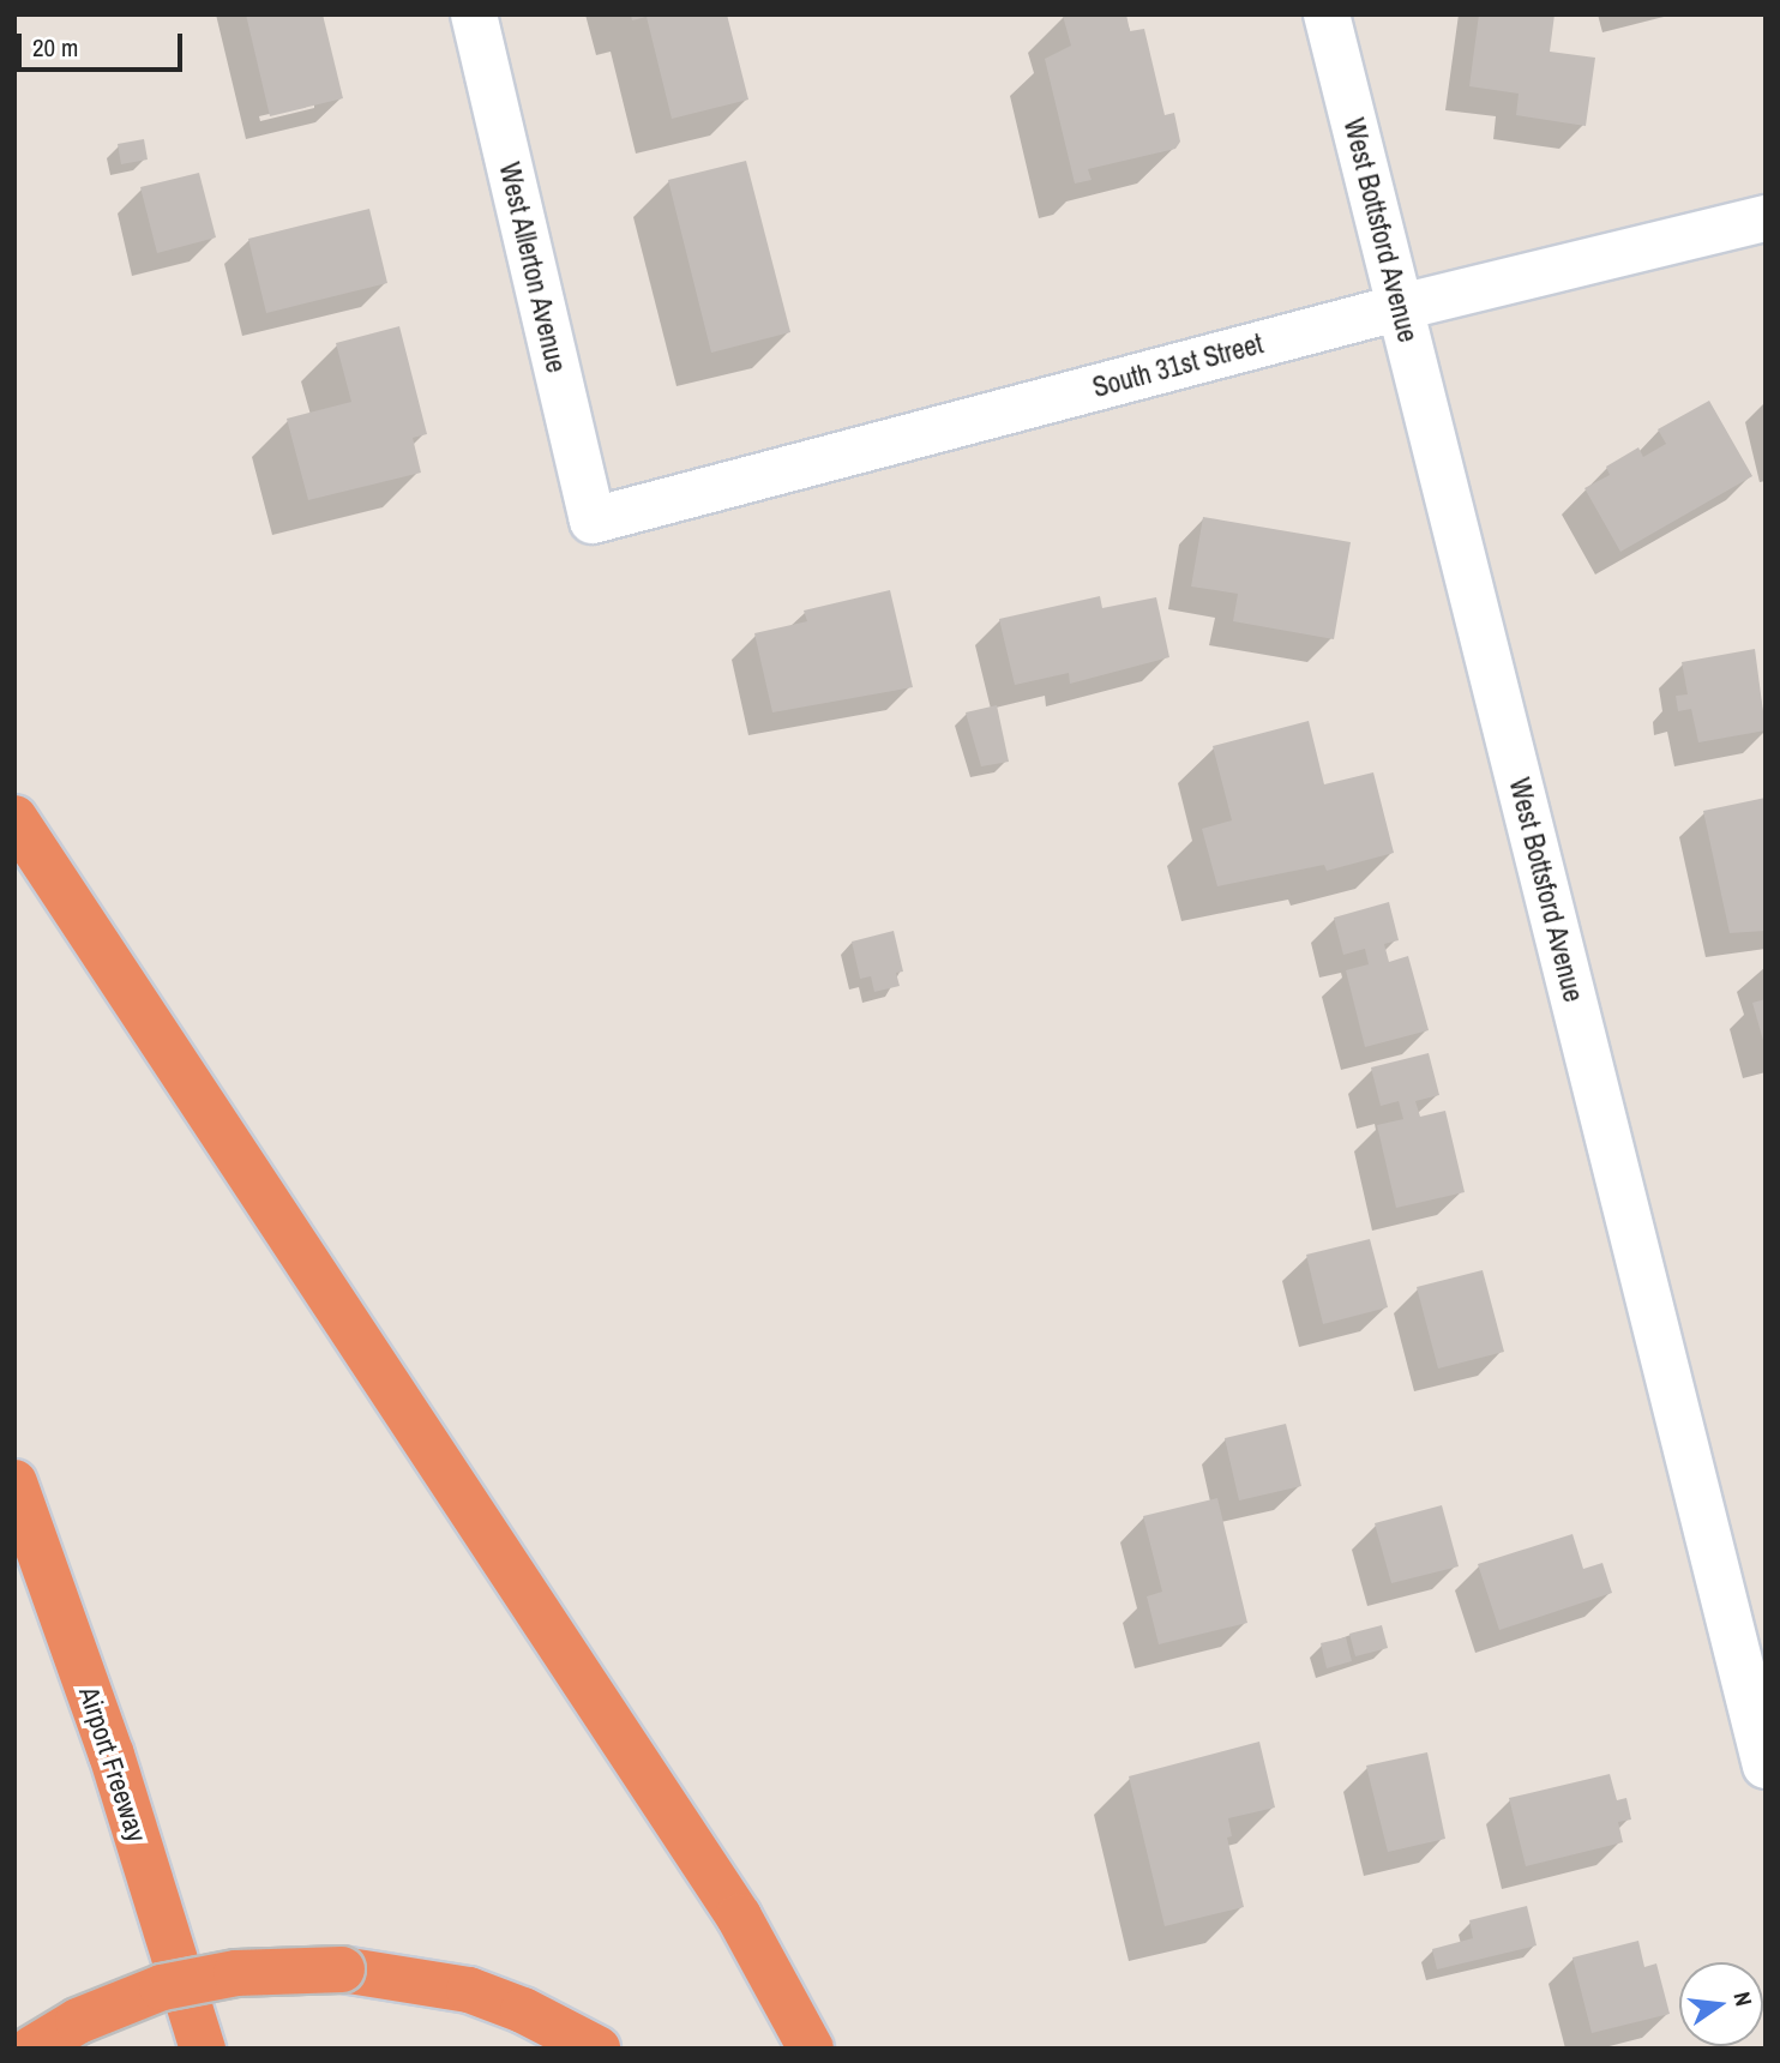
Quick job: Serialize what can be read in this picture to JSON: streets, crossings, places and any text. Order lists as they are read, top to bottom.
{
  "streets": {
    "highway": ["Airport Freeway"],
    "street": ["West Bottsford Avenue", "West Allerton Avenue", "South 31st Street"]
  },
  "crossings": [
    ["West Bottsford Avenue", "South 31st Street"],
    ["West Allerton Avenue", "South 31st Street"]
  ],
  "scale_bar": "20 m",
  "north": "right"
}
